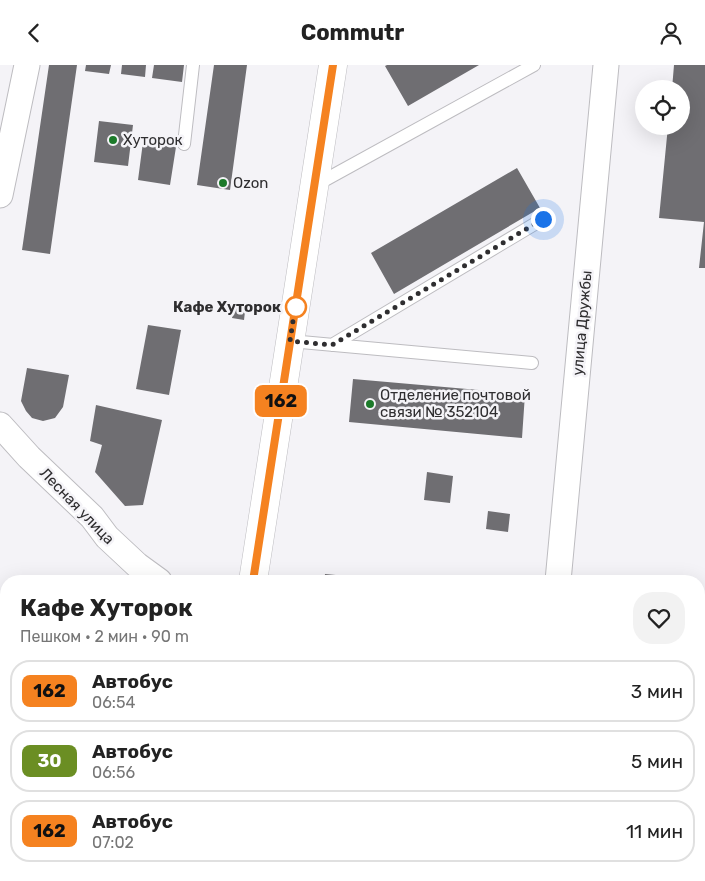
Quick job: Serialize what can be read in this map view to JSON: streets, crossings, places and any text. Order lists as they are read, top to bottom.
{
  "streets": {
    "street": ["улица Дружбы", "Лесная улица"]
  },
  "places": [
    "Хуторок",
    "Ozon",
    "Кафе Хуторок",
    "Отделение почтовой связи № 352104"
  ],
  "lines": ["bus line 162"],
  "page": {
    "header": "Commutr",
    "on_map": "162",
    "heading": ["Кафе Хуторок", "Пешком · 2 мин · 90 m"],
    "list": [
      {
        "mark": "162",
        "name": "Автобус",
        "note": "06:54",
        "value": "3 мин"
      },
      {
        "mark": "30",
        "name": "Автобус",
        "note": "06:56",
        "value": "5 мин"
      },
      {
        "mark": "162",
        "name": "Автобус",
        "note": "07:02",
        "value": "11 мин"
      }
    ]
  }
}
